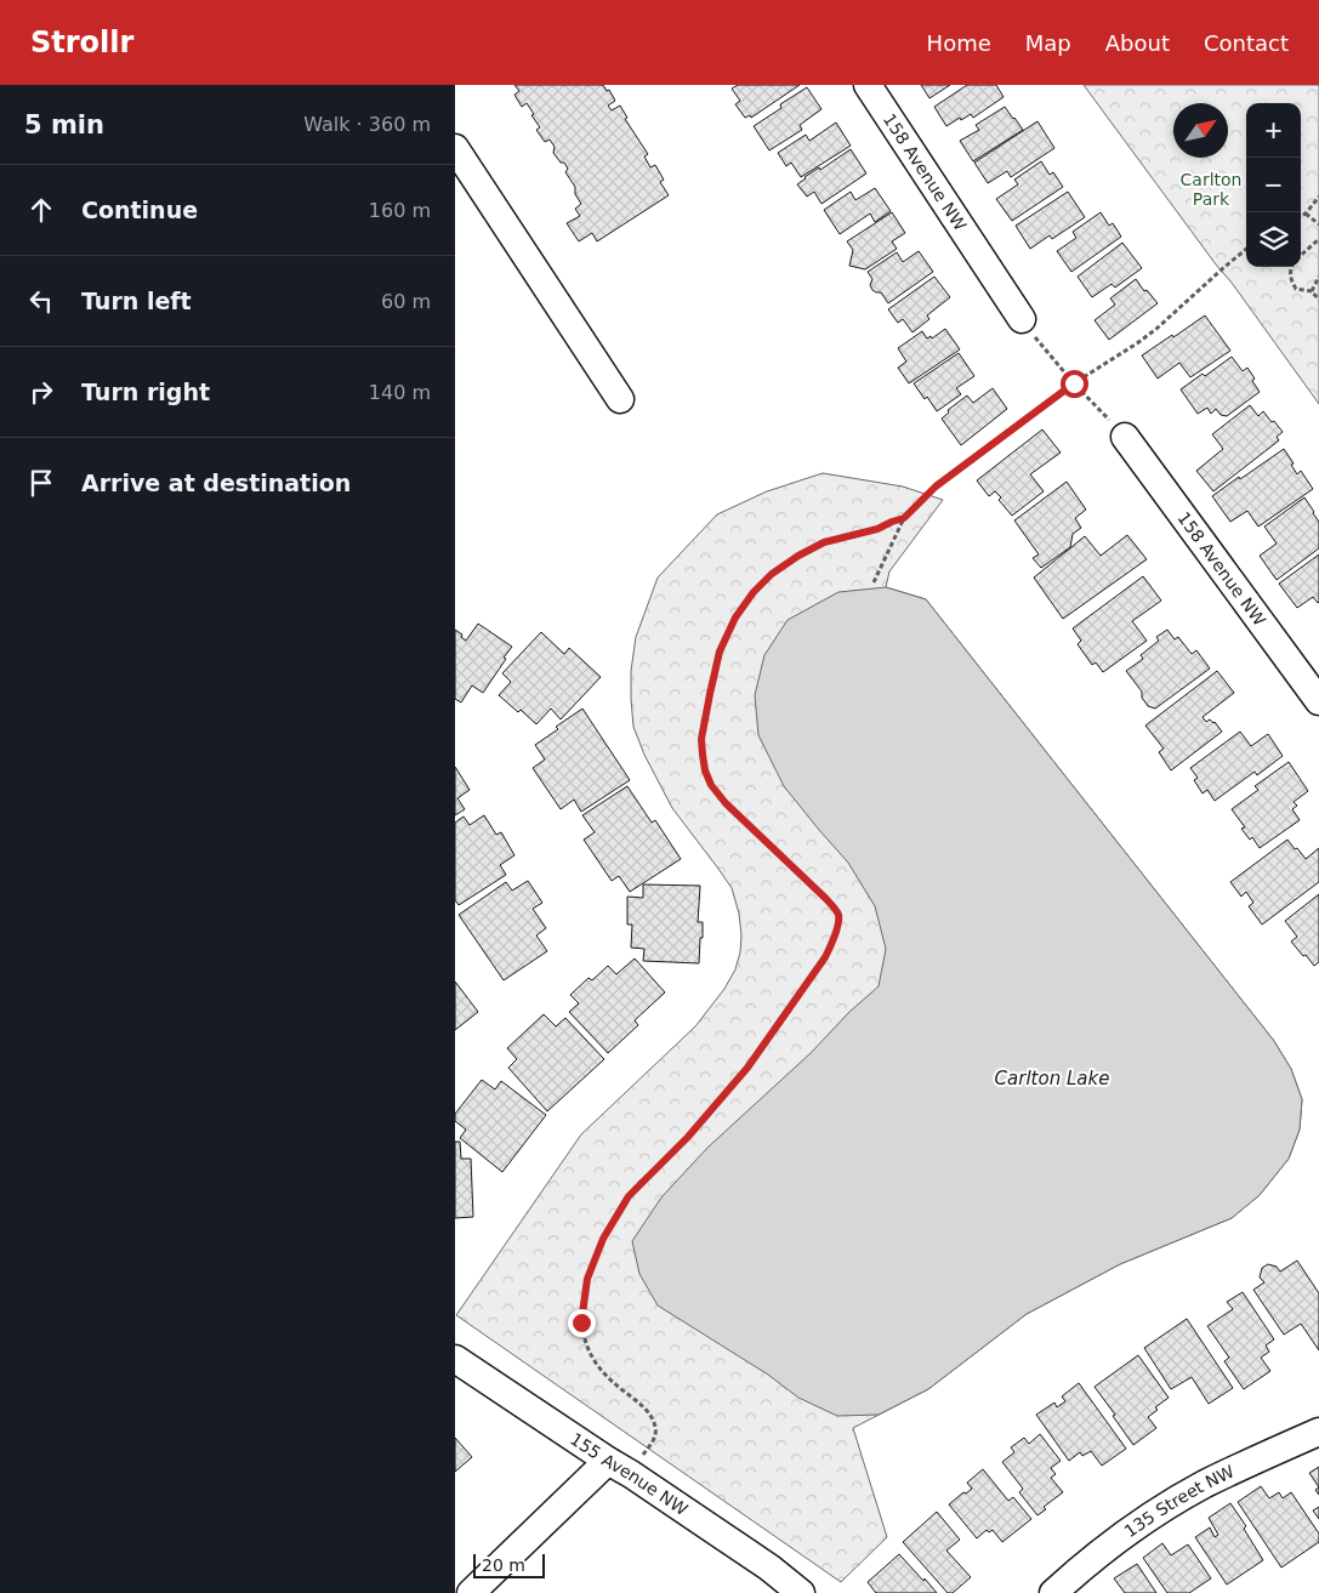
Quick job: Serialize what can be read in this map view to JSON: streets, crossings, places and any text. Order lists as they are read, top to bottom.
{
  "streets": {
    "street": ["158 Avenue NW", "155 Avenue NW", "135 Street NW"]
  },
  "water": ["Carlton Lake"],
  "parks": ["Carlton Park"],
  "scale_bar": "20 m",
  "north": "top right",
  "page": {
    "header": "Strollr",
    "nav": [
      "Home",
      "Map",
      "About",
      "Contact"
    ],
    "heading": ["5 min", "Walk · 360 m"],
    "map_buttons": ["+", "−"],
    "list": [
      ["Continue", "160 m"],
      ["Turn left", "60 m"],
      ["Turn right", "140 m"],
      "Arrive at destination"
    ],
    "scale": "20 m"
  }
}
